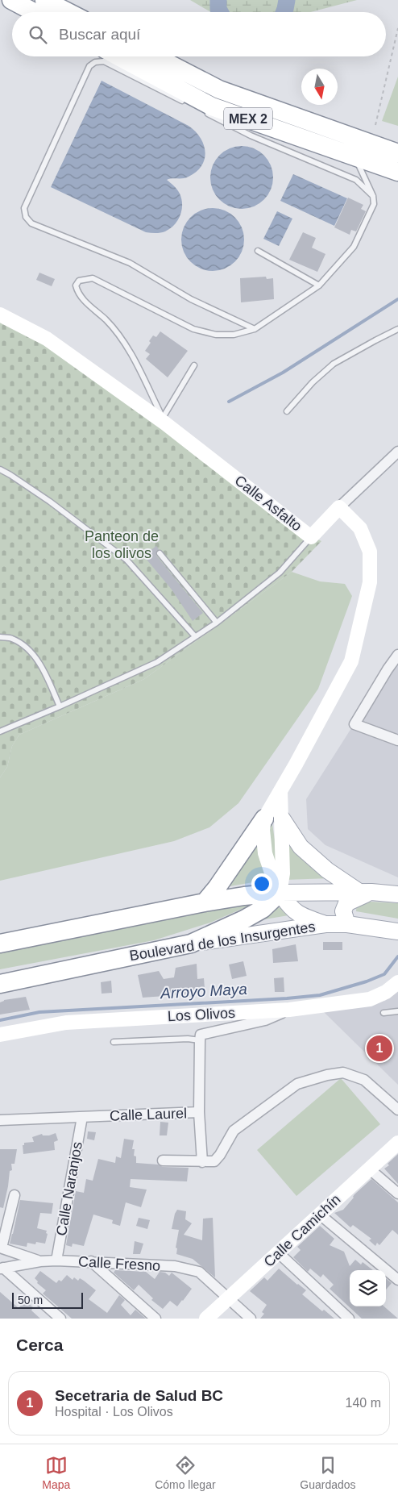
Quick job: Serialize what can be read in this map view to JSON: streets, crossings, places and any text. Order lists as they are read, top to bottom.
{
  "streets": {
    "highway": ["MEX 2", "Boulevard de los Insurgentes"],
    "street": [
      "Calle Asfalto",
      "Los Olivos",
      "Calle Laurel",
      "Calle Naranjos",
      "Calle Camichín",
      "Calle Fresno"
    ]
  },
  "crossings": [
    ["Calle Laurel", "Calle Naranjos"],
    ["Calle Naranjos", "Calle Fresno"],
    ["Calle Camichín", "Calle Fresno"]
  ],
  "water": ["Arroyo Maya"],
  "parks": ["Panteon de los olivos"],
  "scale_bar": "50 m",
  "north": "bottom",
  "page": {
    "search": "Buscar aquí",
    "pins": "1",
    "scale": "50 m",
    "heading": "Cerca",
    "list": [
      {
        "mark": "1",
        "name": "Secetraria de Salud BC",
        "note": "Hospital · Los Olivos",
        "value": "140 m"
      }
    ],
    "nav": ["Mapa", "Cómo llegar", "Guardados"]
  }
}
